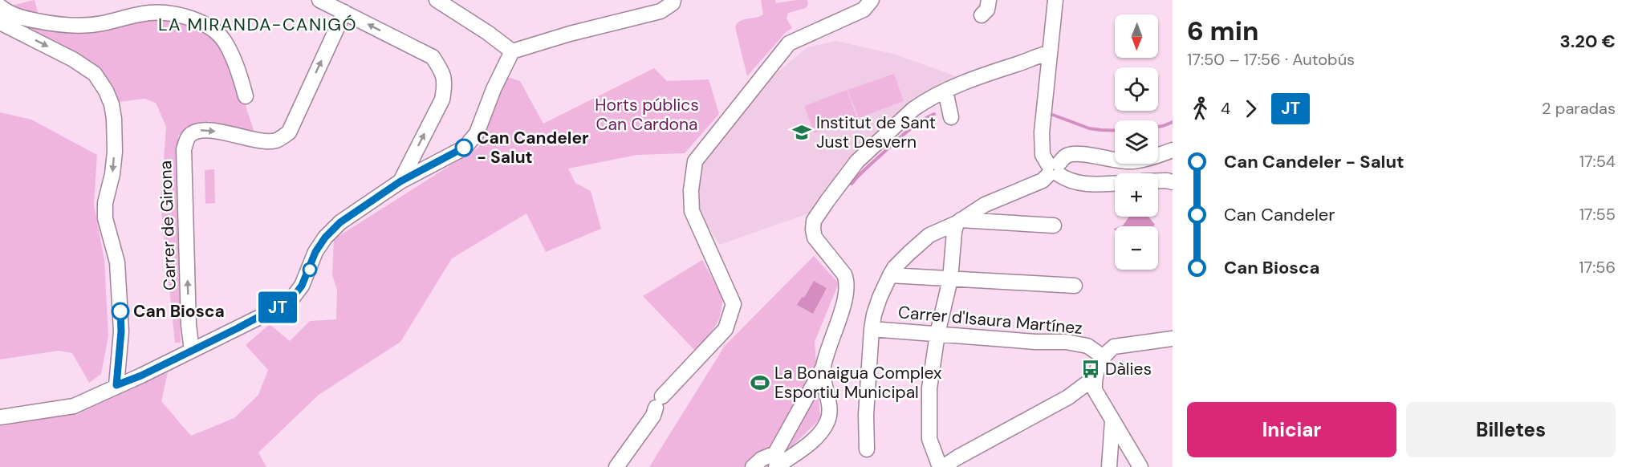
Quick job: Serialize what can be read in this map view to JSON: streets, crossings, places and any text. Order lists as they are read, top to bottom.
{
  "streets": {
    "street": ["Carrer de Girona", "Carrer d'Isaura Martínez"]
  },
  "one_way": ["Carrer de Girona"],
  "districts": ["LA MIRANDA-CANIGÓ"],
  "parks": ["Horts públics Can Cardona"],
  "places": {
    "school or university": ["Institut de Sant Just Desvern"],
    "other": ["Can Candeler - Salut", "Can Biosca"],
    "bus stop": ["Dàlies"],
    "sports": ["La Bonaigua Complex Esportiu Municipal"]
  },
  "lines": ["bus line JT"],
  "north": "bottom",
  "page": {
    "on_map": "JT",
    "heading": ["6 min", "17:50 – 17:56 · Autobús", "3.20 €"],
    "map_buttons": ["+", "−"],
    "legs": ["4", "JT", "2 paradas"],
    "list": [
      {
        "name": "Can Candeler - Salut",
        "value": "17:54"
      },
      {
        "name": "Can Candeler",
        "value": "17:55"
      },
      {
        "name": "Can Biosca",
        "value": "17:56"
      }
    ],
    "buttons": ["Iniciar", "Billetes"]
  }
}
